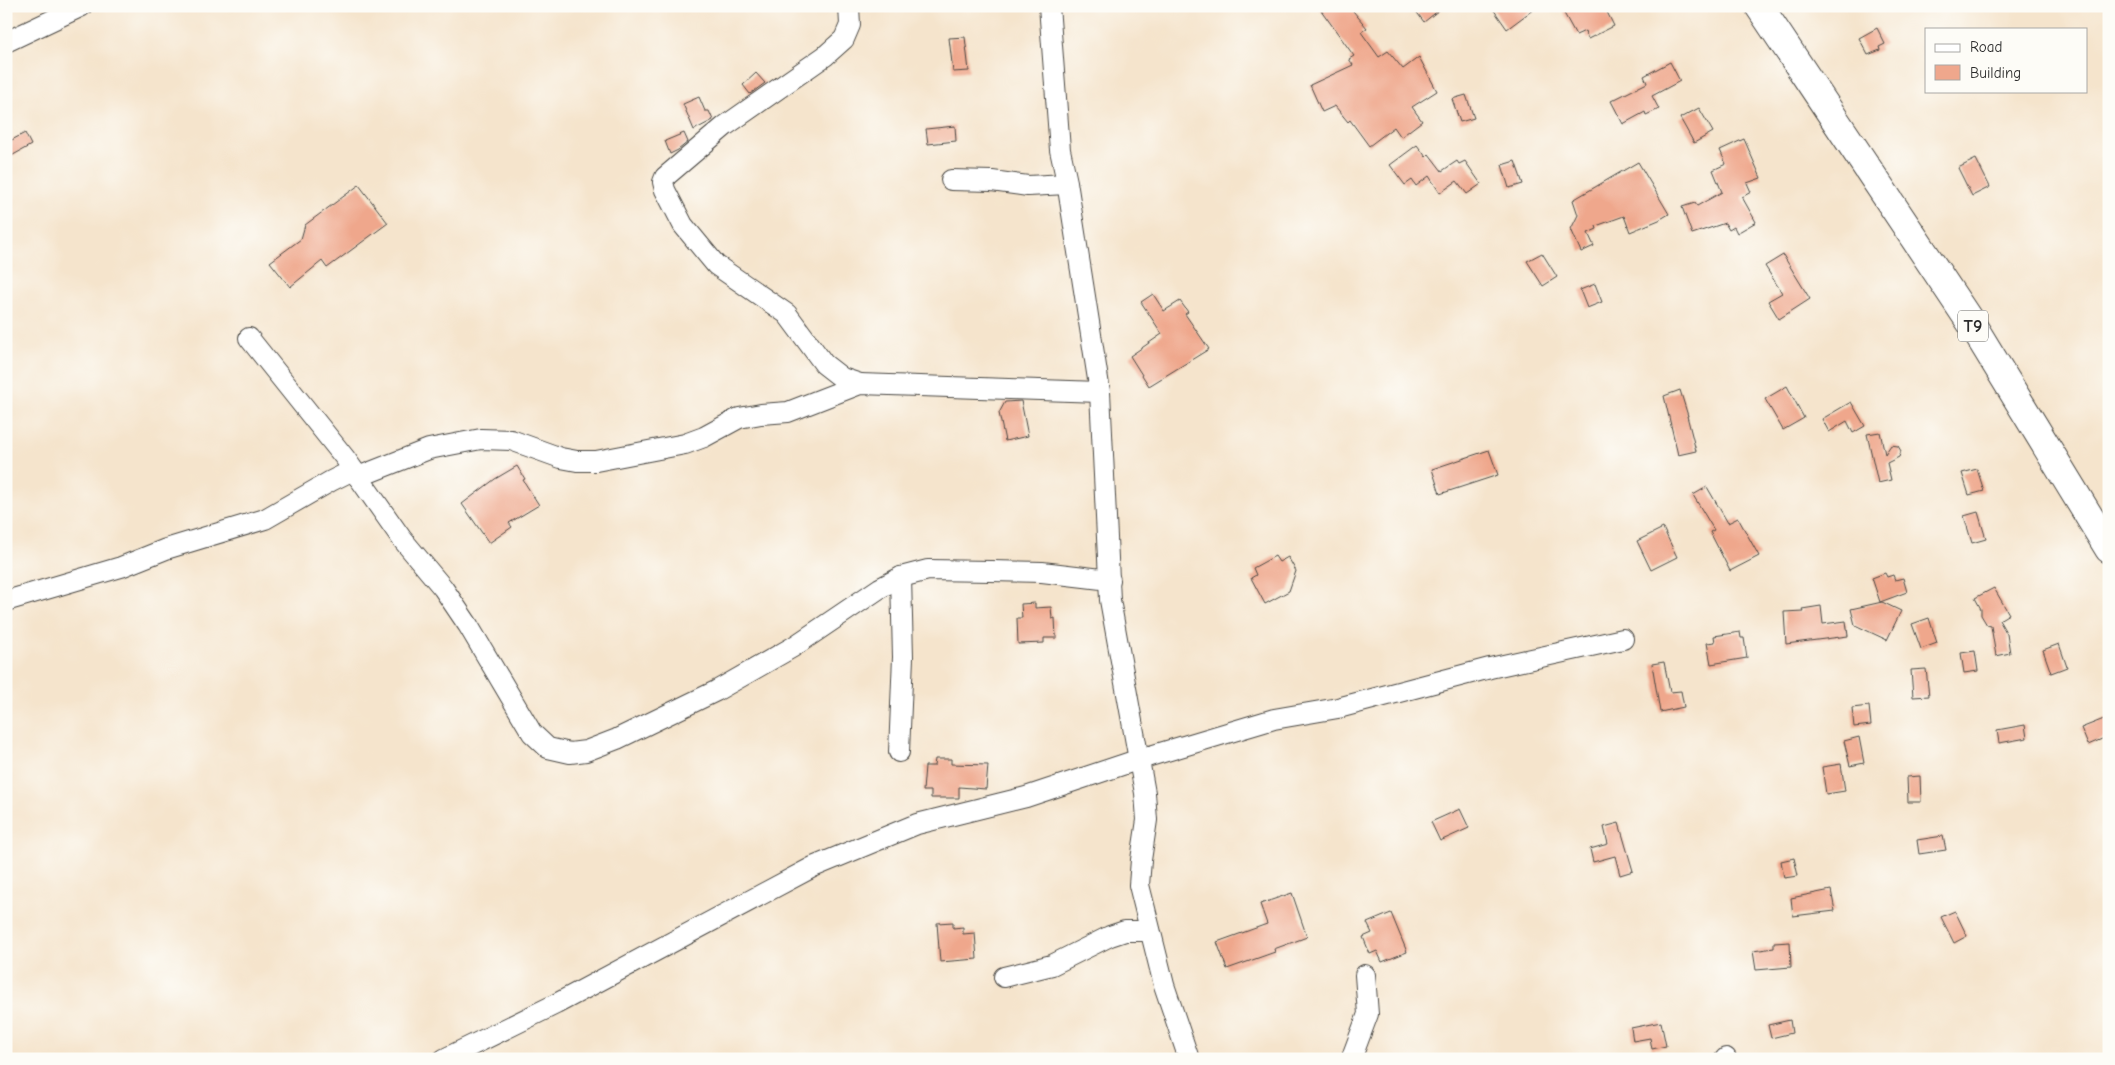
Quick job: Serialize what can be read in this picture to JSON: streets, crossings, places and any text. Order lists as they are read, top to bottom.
{
  "streets": {
    "highway": ["T9"]
  },
  "legend": ["Road", "Building"]
}
